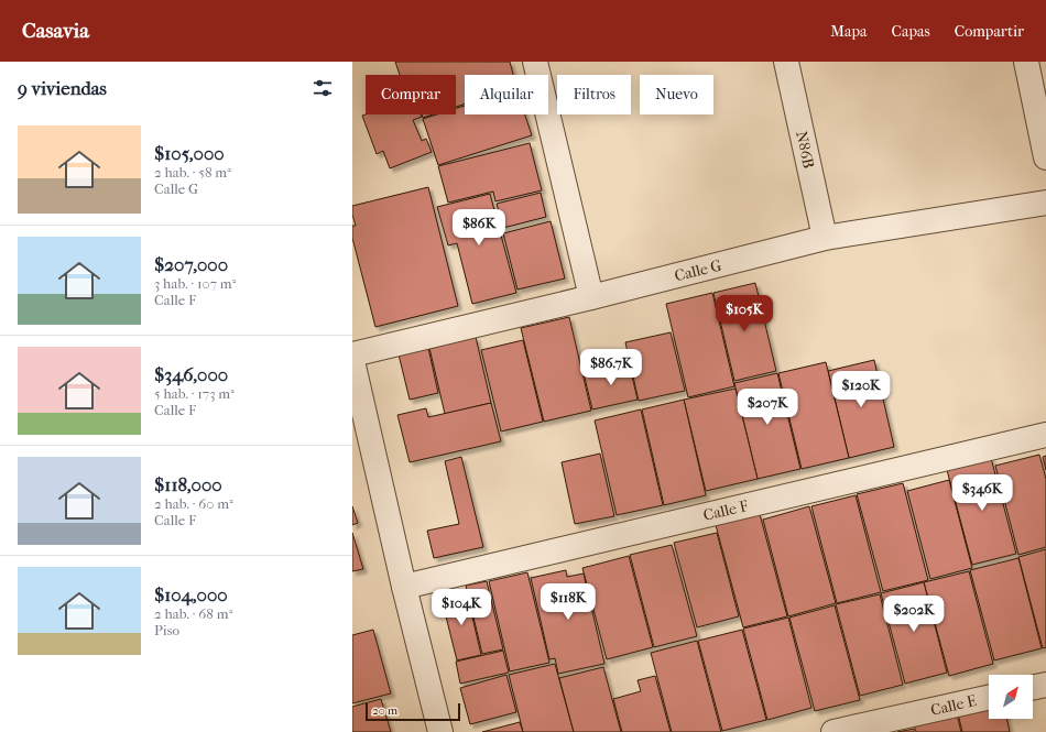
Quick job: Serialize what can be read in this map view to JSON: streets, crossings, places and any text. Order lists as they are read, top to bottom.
{
  "streets": {
    "street": [
      "N86B",
      "Calle G",
      "Calle F",
      "Calle E"
    ]
  },
  "crossings": [
    ["N86B", "Calle G"]
  ],
  "scale_bar": "20 m",
  "north": "top right",
  "page": {
    "header": "Casavia",
    "nav": ["Mapa", "Capas", "Compartir"],
    "heading": "9 viviendas",
    "chip": [
      "Comprar",
      "Alquilar",
      "Filtros",
      "Nuevo"
    ],
    "list": [
      {
        "name": "$105,000",
        "note": "2 hab. · 58 m² · Calle G"
      },
      {
        "name": "$207,000",
        "note": "3 hab. · 107 m² · Calle F"
      },
      {
        "name": "$346,000",
        "note": "5 hab. · 173 m² · Calle F"
      },
      {
        "name": "$118,000",
        "note": "2 hab. · 60 m² · Calle F"
      },
      {
        "name": "$104,000",
        "note": "2 hab. · 68 m² · Piso"
      }
    ],
    "price": [
      "$86K",
      "$105K",
      "$86.7K",
      "$120K",
      "$207K",
      "$346K",
      "$118K",
      "$104K",
      "$202K"
    ],
    "scale": "20 m"
  }
}
